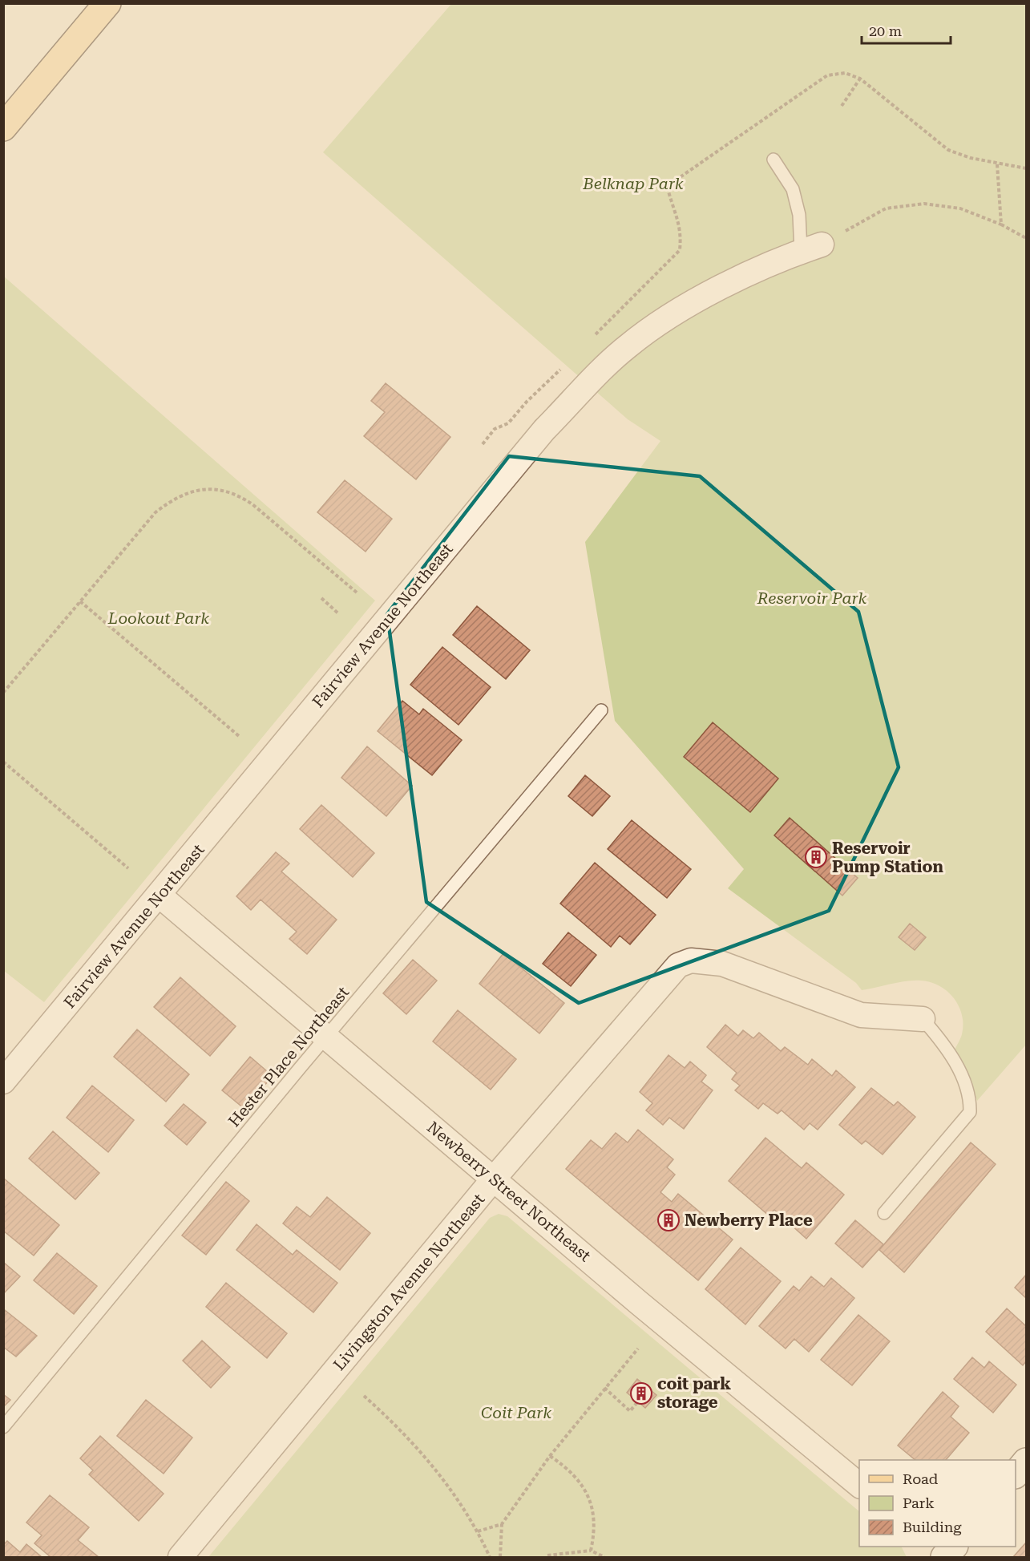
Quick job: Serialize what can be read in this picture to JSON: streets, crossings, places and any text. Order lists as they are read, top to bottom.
{
  "streets": {
    "street": ["Fairview Avenue Northeast", "Newberry Street Northeast", "Livingston Avenue Northeast"],
    "lane": ["Hester Place Northeast"]
  },
  "crossings": [
    ["Fairview Avenue Northeast", "Newberry Street Northeast"],
    ["Hester Place Northeast", "Newberry Street Northeast"],
    ["Newberry Street Northeast", "Livingston Avenue Northeast"]
  ],
  "parks": [
    "Belknap Park",
    "Reservoir Park",
    "Lookout Park",
    "Coit Park"
  ],
  "places": {
    "building": ["Reservoir Pump Station", "Newberry Place", "coit park storage"]
  },
  "legend": ["Road", "Park", "Building"],
  "scale_bar": "20 m"
}
